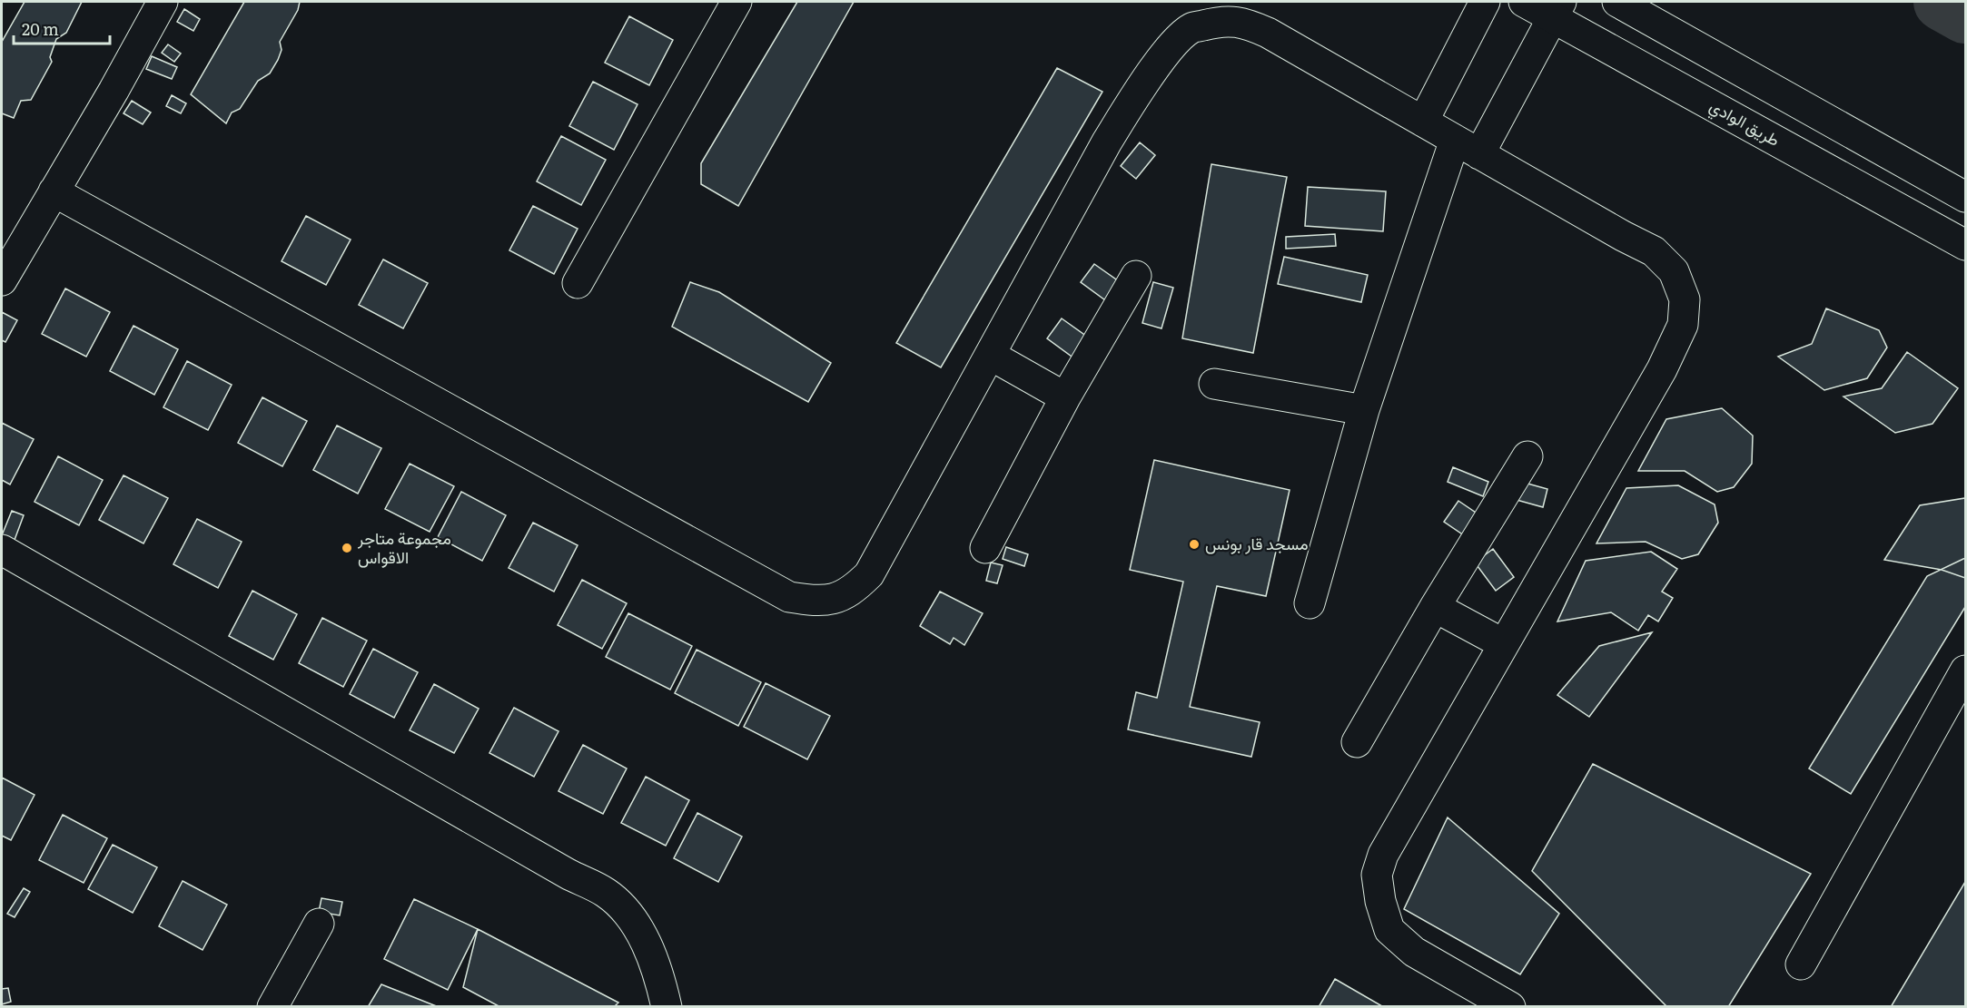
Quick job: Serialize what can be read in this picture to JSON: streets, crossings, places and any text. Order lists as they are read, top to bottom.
{
  "streets": {
    "street": ["طريق الوادي"]
  },
  "places": ["مسجد قار بونس", "مجموعة متاجر الاقواس"],
  "scale_bar": "20 m"
}
